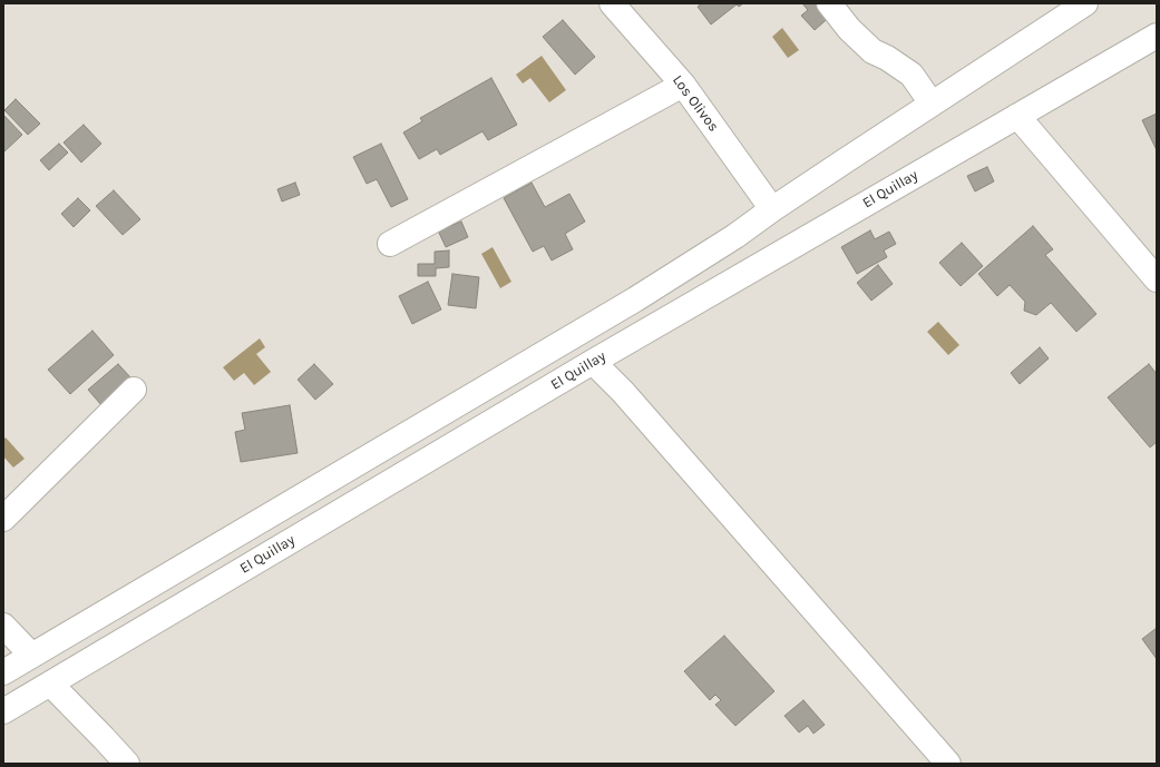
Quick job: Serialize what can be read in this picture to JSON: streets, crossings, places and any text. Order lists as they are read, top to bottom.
{
  "streets": {
    "street": ["Los Olivos", "El Quillay"]
  }
}
